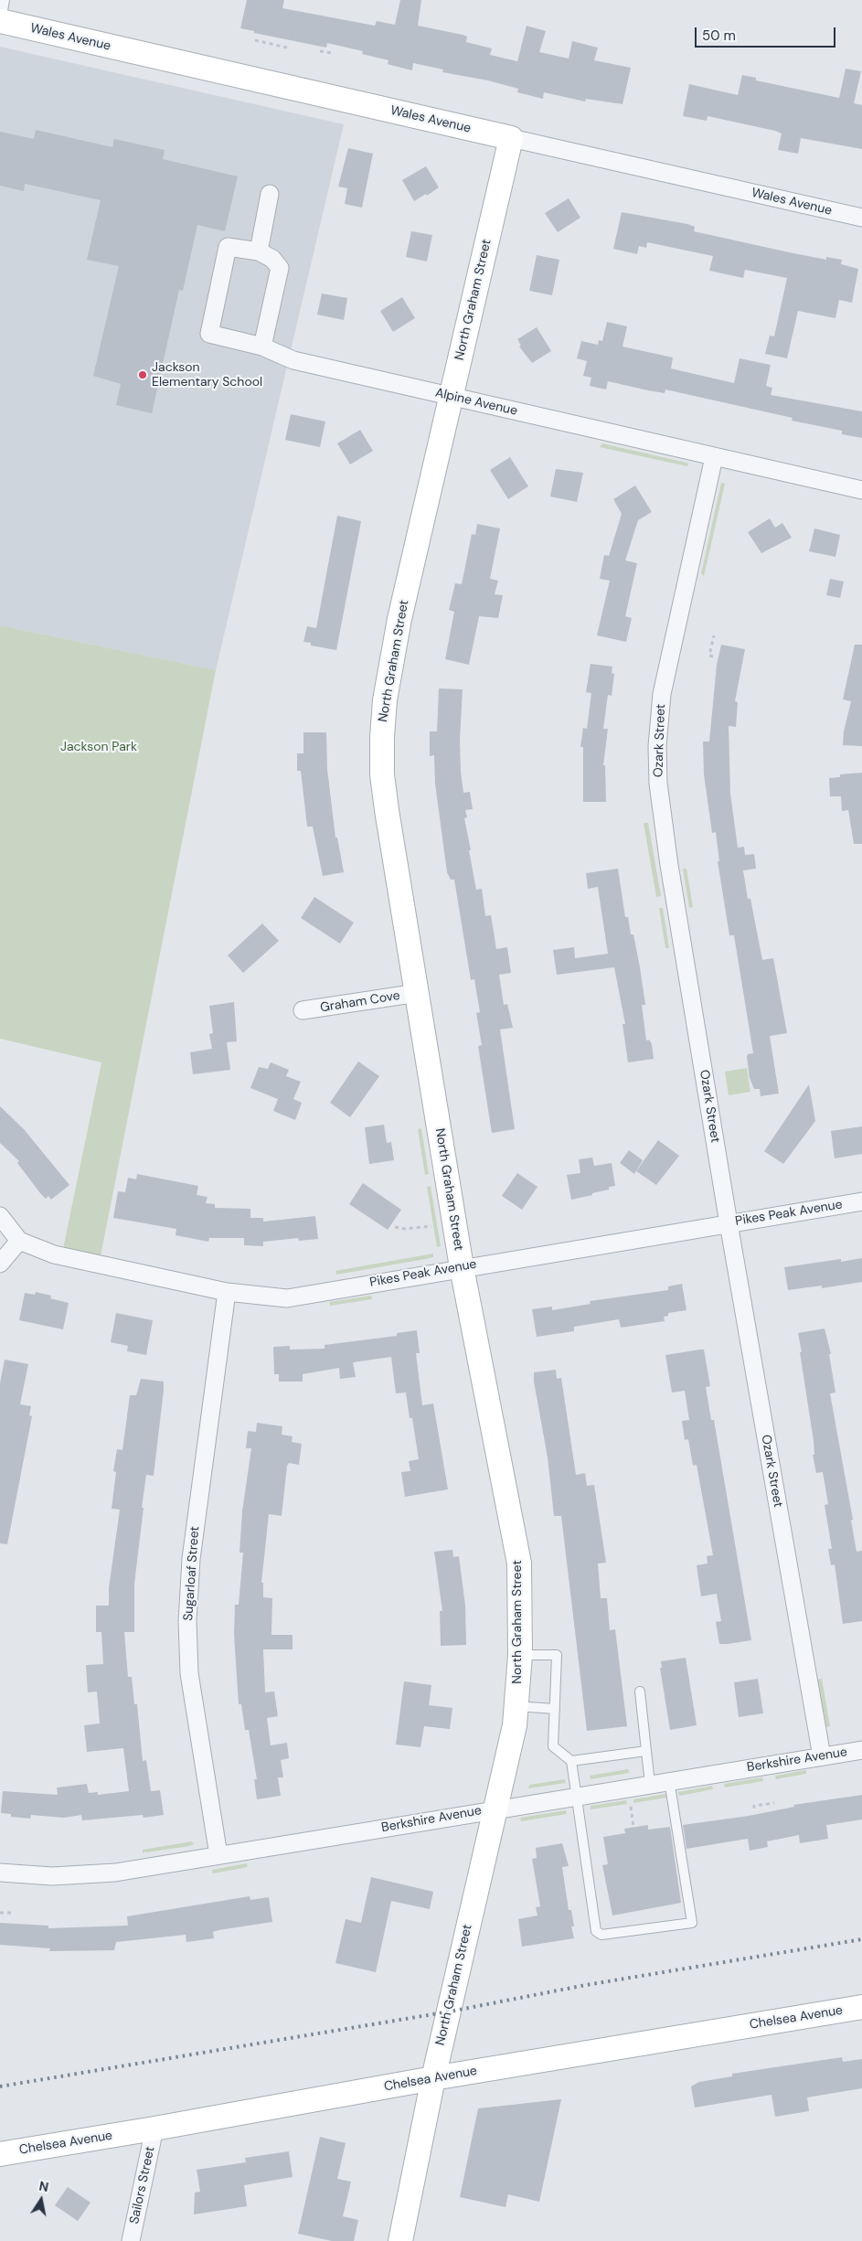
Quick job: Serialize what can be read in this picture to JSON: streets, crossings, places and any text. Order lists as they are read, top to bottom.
{
  "streets": {
    "main road": ["Wales Avenue", "North Graham Street", "Chelsea Avenue"],
    "street": [
      "Alpine Avenue",
      "Ozark Street",
      "Graham Cove",
      "Pikes Peak Avenue",
      "Sugarloaf Street",
      "Berkshire Avenue",
      "Sailors Street"
    ]
  },
  "crossings": [
    ["Wales Avenue", "North Graham Street"],
    ["North Graham Street", "Alpine Avenue"],
    ["North Graham Street", "Graham Cove"],
    ["North Graham Street", "Pikes Peak Avenue"],
    ["North Graham Street", "Berkshire Avenue"],
    ["North Graham Street", "Chelsea Avenue"],
    ["Alpine Avenue", "Ozark Street"],
    ["Ozark Street", "Pikes Peak Avenue"],
    ["Ozark Street", "Berkshire Avenue"],
    ["Pikes Peak Avenue", "Sugarloaf Street"],
    ["Sugarloaf Street", "Berkshire Avenue"],
    ["Chelsea Avenue", "Sailors Street"]
  ],
  "parks": ["Jackson Park"],
  "places": ["Jackson Elementary School"],
  "scale_bar": "50 m",
  "north": "top"
}
